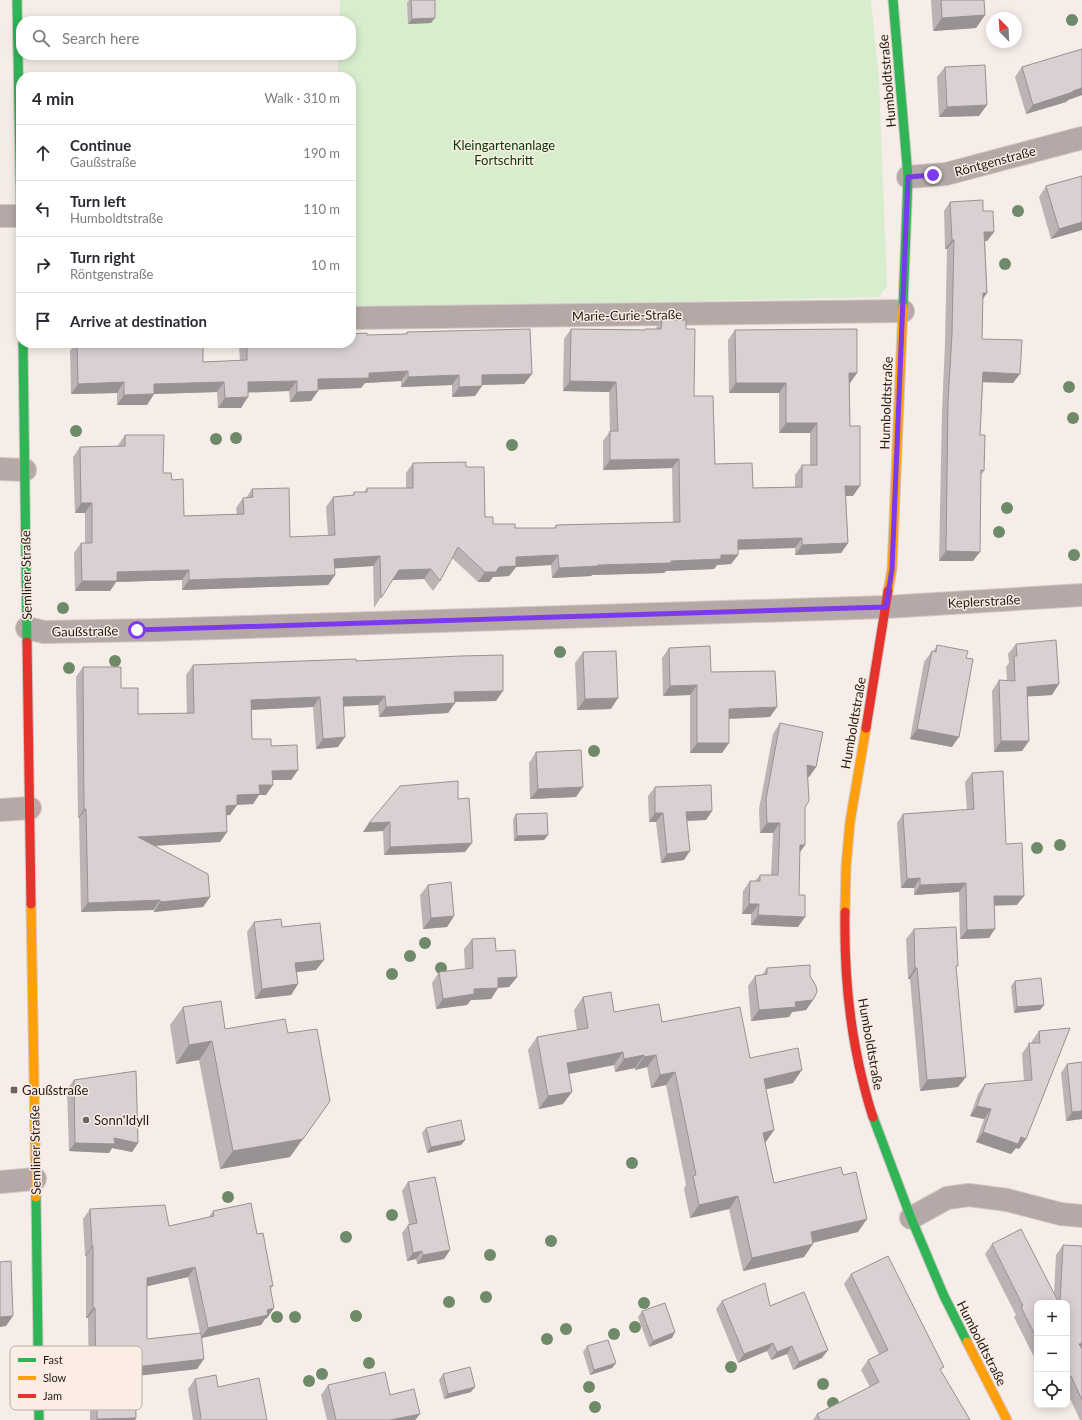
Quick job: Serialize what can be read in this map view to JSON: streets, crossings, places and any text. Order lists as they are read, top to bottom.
{
  "streets": {
    "street": [
      "Humboldtstraße",
      "Röntgenstraße",
      "Marie-Curie-Straße",
      "Semliner Straße",
      "Keplerstraße",
      "Gaußstraße"
    ]
  },
  "crossings": [
    ["Humboldtstraße", "Röntgenstraße"],
    ["Humboldtstraße", "Marie-Curie-Straße"],
    ["Humboldtstraße", "Keplerstraße"],
    ["Humboldtstraße", "Gaußstraße"],
    ["Semliner Straße", "Gaußstraße"],
    ["Keplerstraße", "Gaußstraße"]
  ],
  "parks": ["Kleingartenanlage Fortschritt"],
  "places": {
    "transit": ["Gaußstraße"],
    "other": ["Sonn'Idyll"]
  },
  "legend": ["Fast", "Slow", "Jam"],
  "north": "top left",
  "page": {
    "search": "Search here",
    "heading": ["4 min", "Walk · 310 m"],
    "list": [
      ["Continue", "Gaußstraße", "190 m"],
      ["Turn left", "Humboldtstraße", "110 m"],
      ["Turn right", "Röntgenstraße", "10 m"],
      "Arrive at destination"
    ],
    "map_buttons": ["+", "−"]
  }
}
